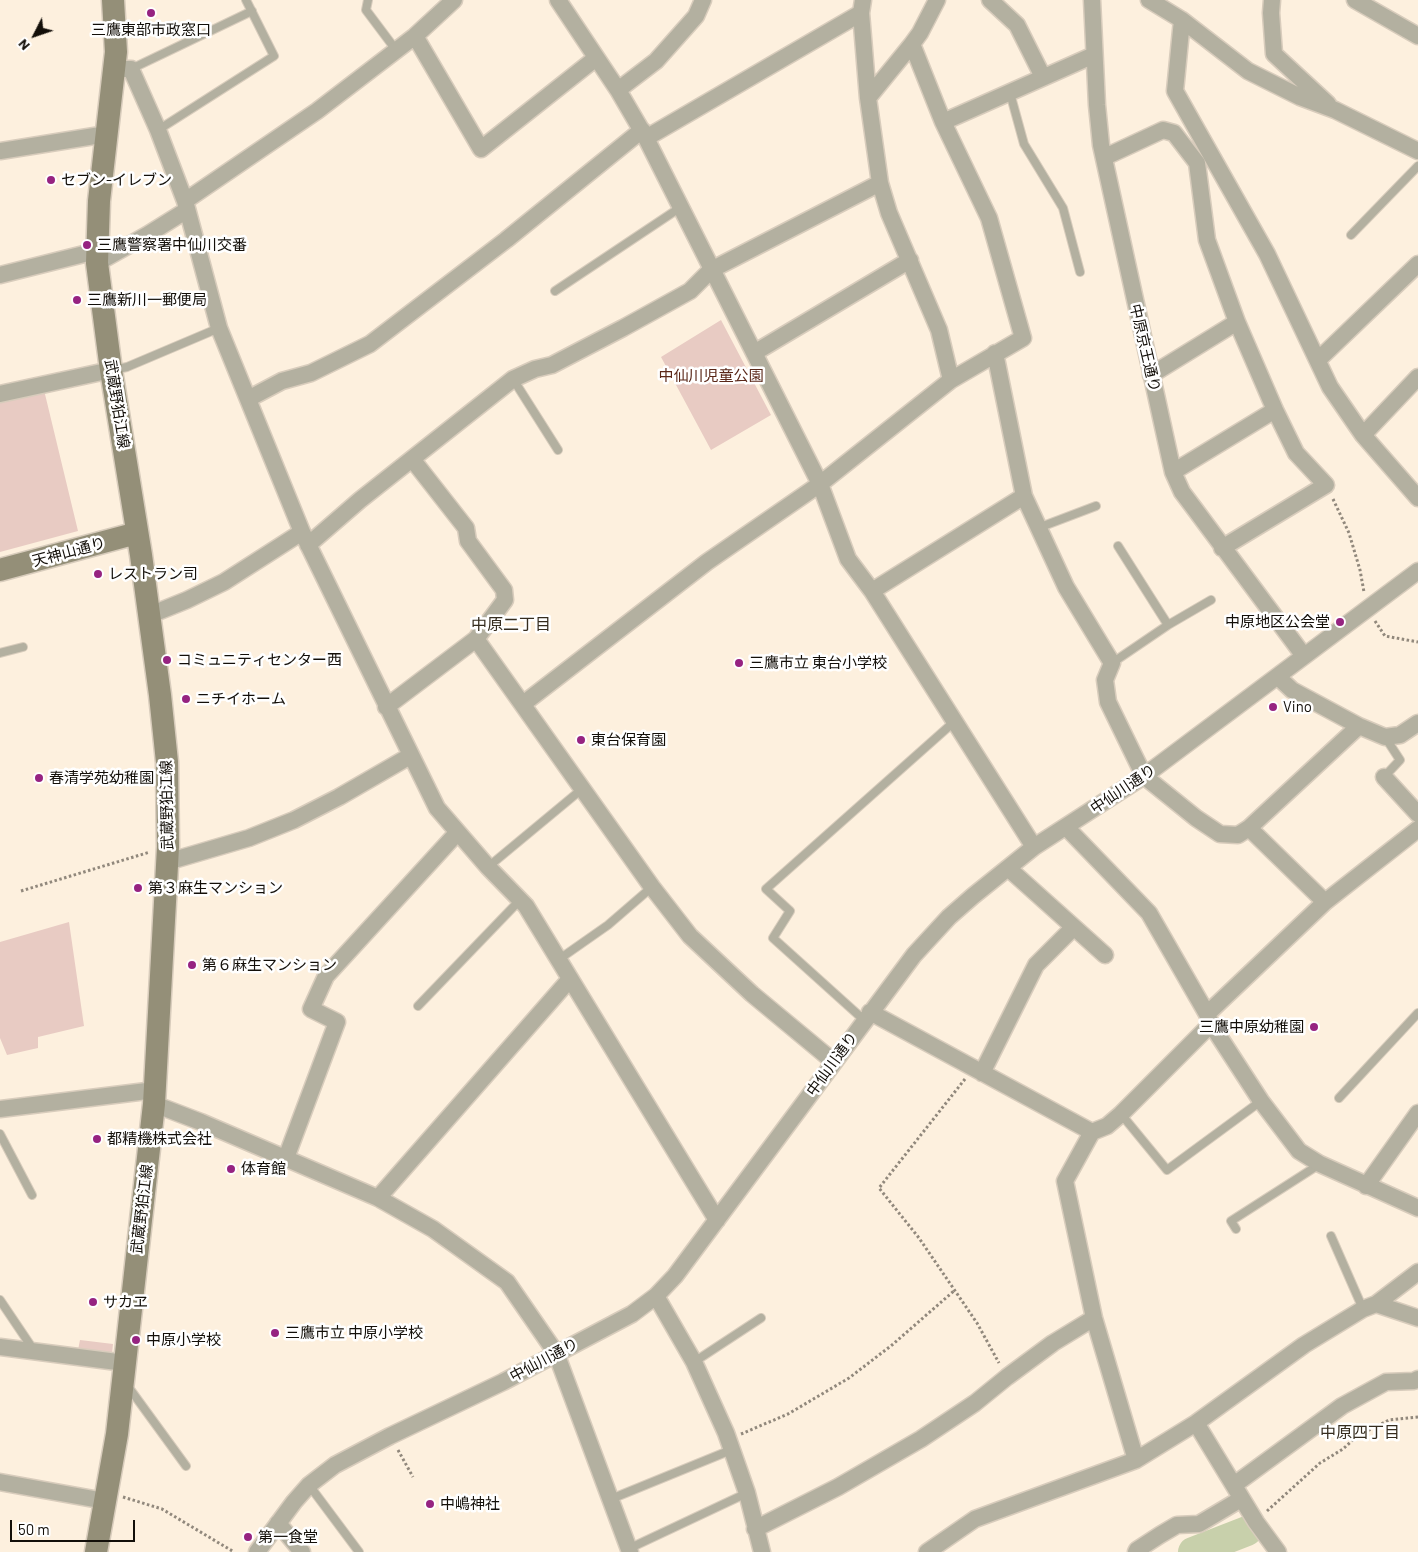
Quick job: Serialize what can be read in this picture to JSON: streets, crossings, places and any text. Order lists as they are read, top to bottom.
{
  "streets": {
    "main road": ["武蔵野狛江線", "天神山通り"],
    "street": ["中原京王通り", "中仙川通り"]
  },
  "crossings": [
    ["中原京王通り", "中仙川通り"],
    ["武蔵野狛江線", "天神山通り"]
  ],
  "districts": ["中原二丁目", "中原四丁目"],
  "parks": ["中仙川児童公園"],
  "places": [
    "三鷹東部市政窓口",
    "セブン-イレブン",
    "三鷹警察署中仙川交番",
    "三鷹新川一郵便局",
    "レストラン司",
    "中原地区公会堂",
    "コミュニティセンター西",
    "三鷹市立 東台小学校",
    "ニチイホーム",
    "Vino",
    "東台保育園",
    "春清学苑幼稚園",
    "第３麻生マンション",
    "第６麻生マンション",
    "三鷹中原幼稚園",
    "都精機株式会社",
    "体育館",
    "サカヱ",
    "三鷹市立 中原小学校",
    "中原小学校",
    "中嶋神社",
    "第一食堂"
  ],
  "scale_bar": "50 m",
  "north": "bottom left"
}
